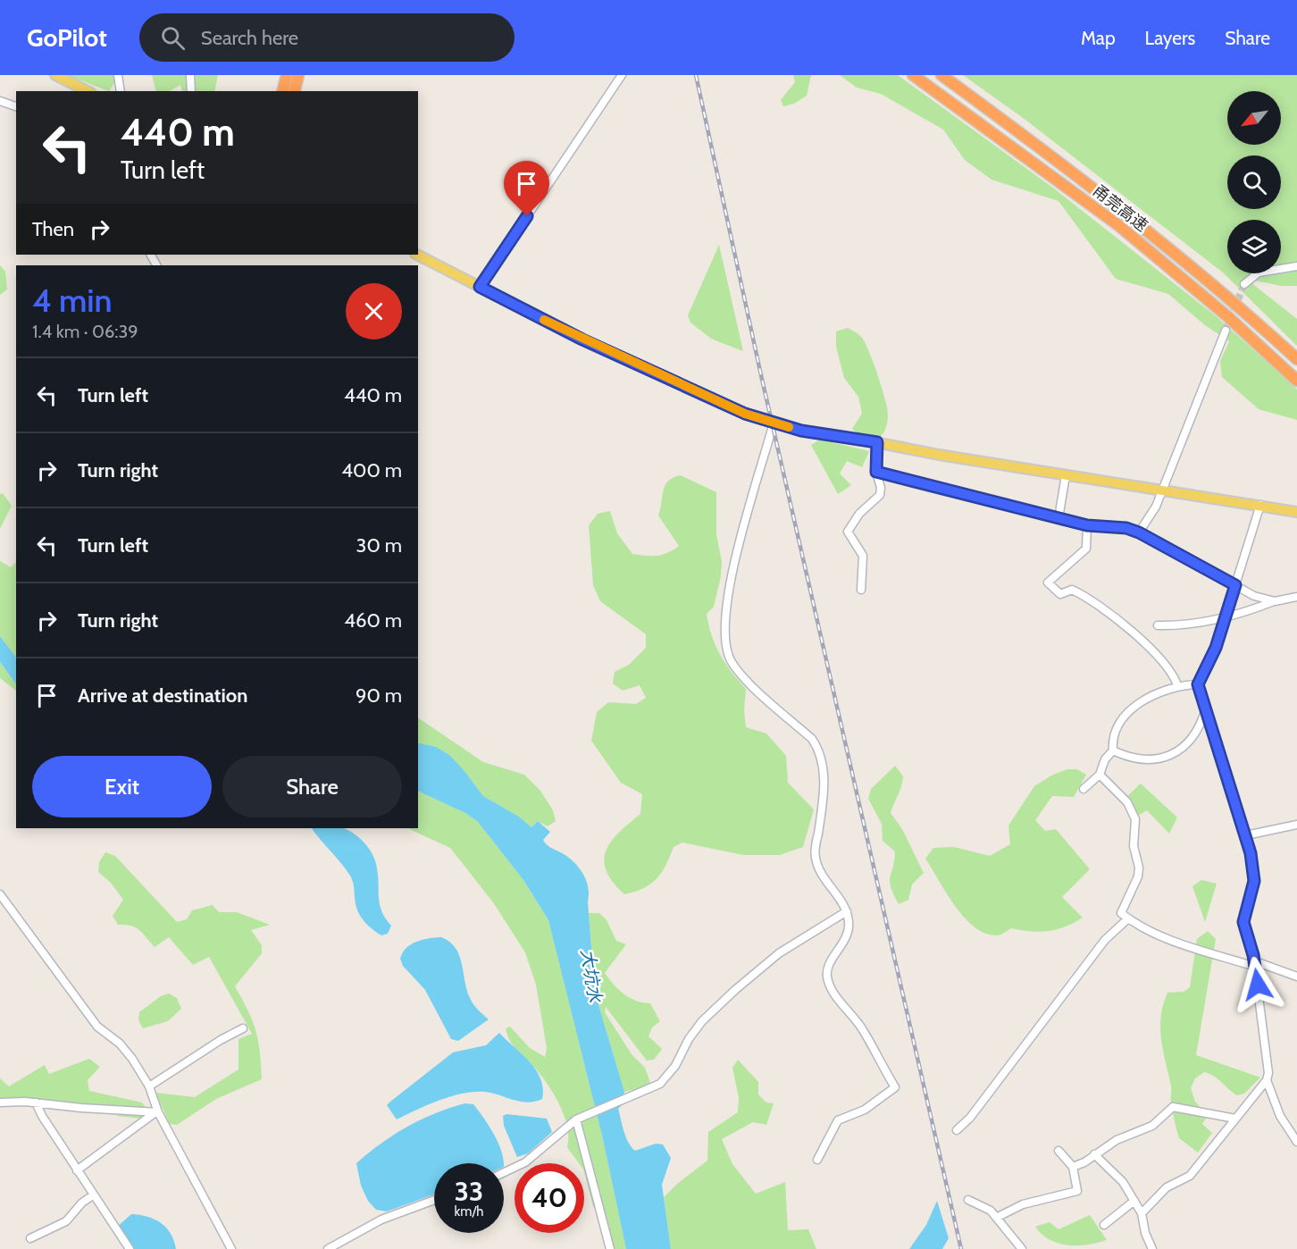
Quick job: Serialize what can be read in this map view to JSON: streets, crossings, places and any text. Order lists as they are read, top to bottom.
{
  "streets": {
    "highway": ["甬莞高速"]
  },
  "water": ["大坑水"],
  "north": "bottom left",
  "page": {
    "header": "GoPilot",
    "search": "Search here",
    "nav": ["Map", "Layers", "Share"],
    "turn": ["440 m", "Turn left"],
    "then": "Then",
    "heading": ["4 min", "1.4 km · 06:39"],
    "list": [
      {
        "name": "Turn left",
        "value": "440 m"
      },
      {
        "name": "Turn right",
        "value": "400 m"
      },
      {
        "name": "Turn left",
        "value": "30 m"
      },
      {
        "name": "Turn right",
        "value": "460 m"
      },
      {
        "name": "Arrive at destination",
        "value": "90 m"
      }
    ],
    "buttons": ["Exit", "Share"],
    "speed": "33 km/h",
    "limit": "40"
  }
}
